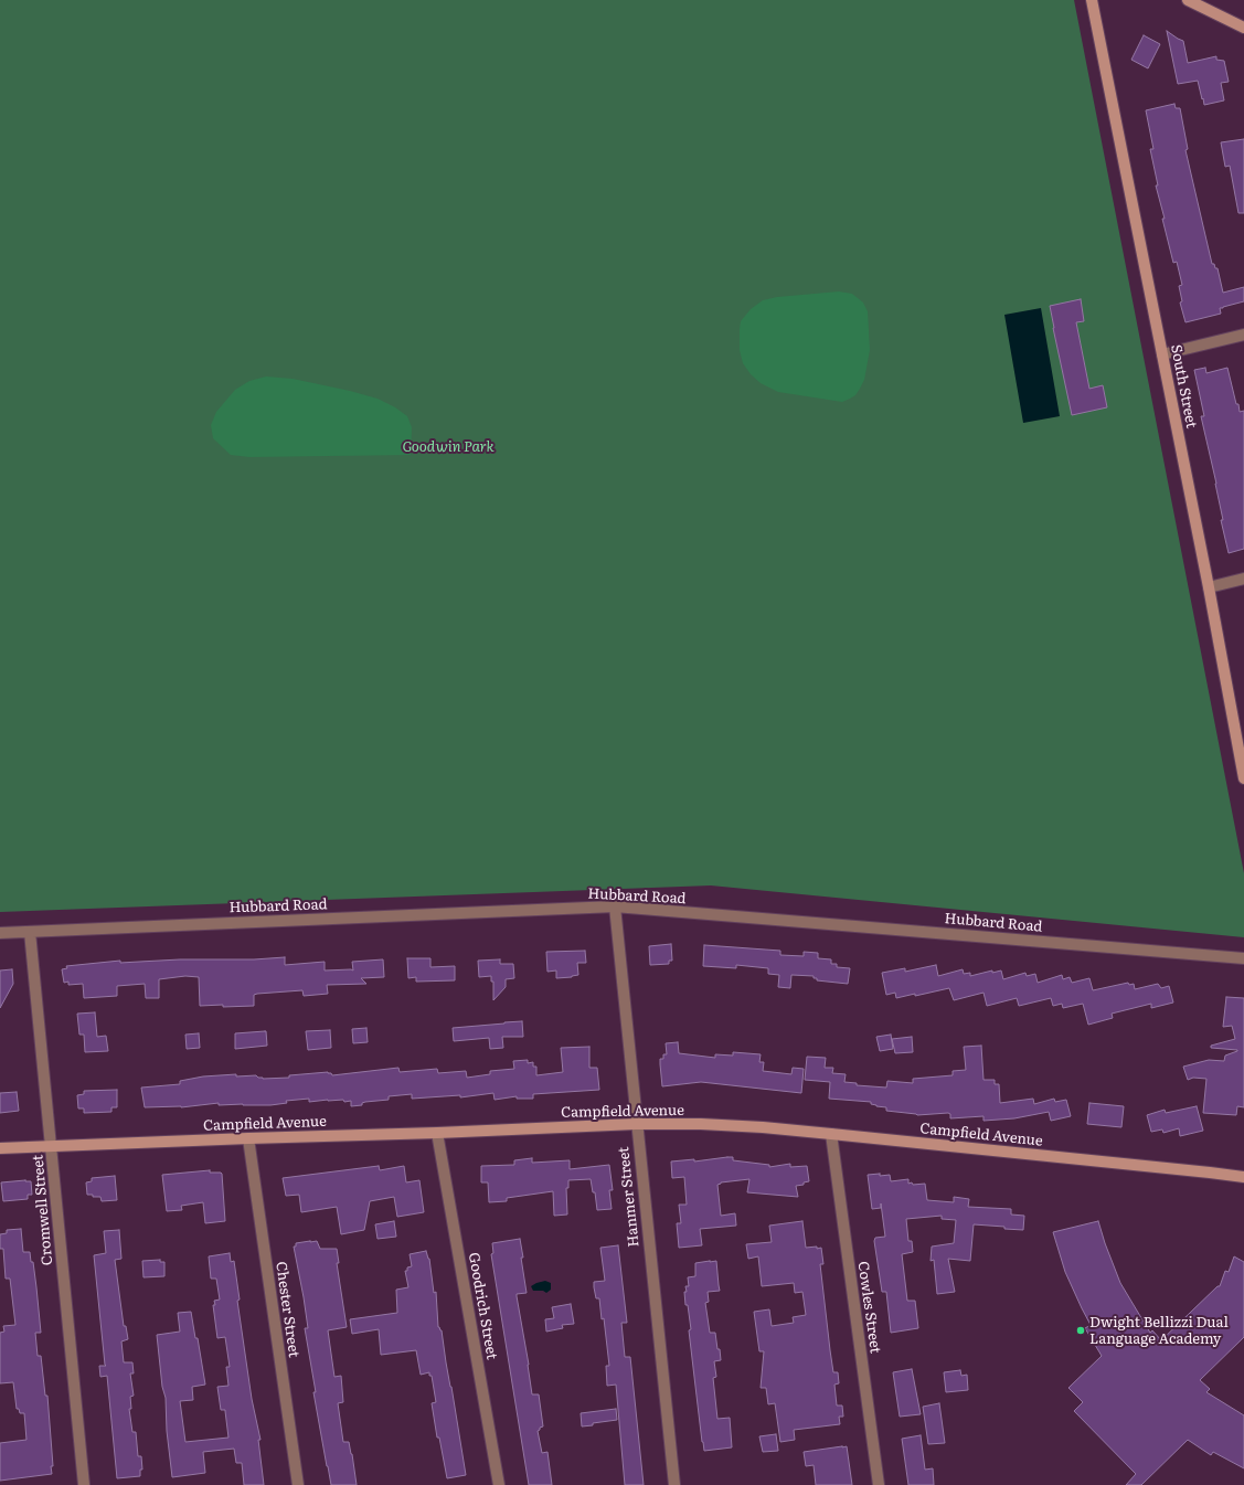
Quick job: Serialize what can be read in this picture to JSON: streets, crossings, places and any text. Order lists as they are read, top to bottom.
{
  "streets": {
    "street": [
      "South Street",
      "Hubbard Road",
      "Campfield Avenue",
      "Hanmer Street",
      "Cromwell Street",
      "Goodrich Street",
      "Cowles Street",
      "Chester Street"
    ]
  },
  "crossings": [
    ["Hubbard Road", "Hanmer Street"],
    ["Hubbard Road", "Cromwell Street"],
    ["Campfield Avenue", "Hanmer Street"],
    ["Campfield Avenue", "Cromwell Street"],
    ["Campfield Avenue", "Goodrich Street"],
    ["Campfield Avenue", "Cowles Street"],
    ["Campfield Avenue", "Chester Street"]
  ],
  "parks": ["Goodwin Park"],
  "places": ["Dwight Bellizzi Dual Language Academy"]
}
